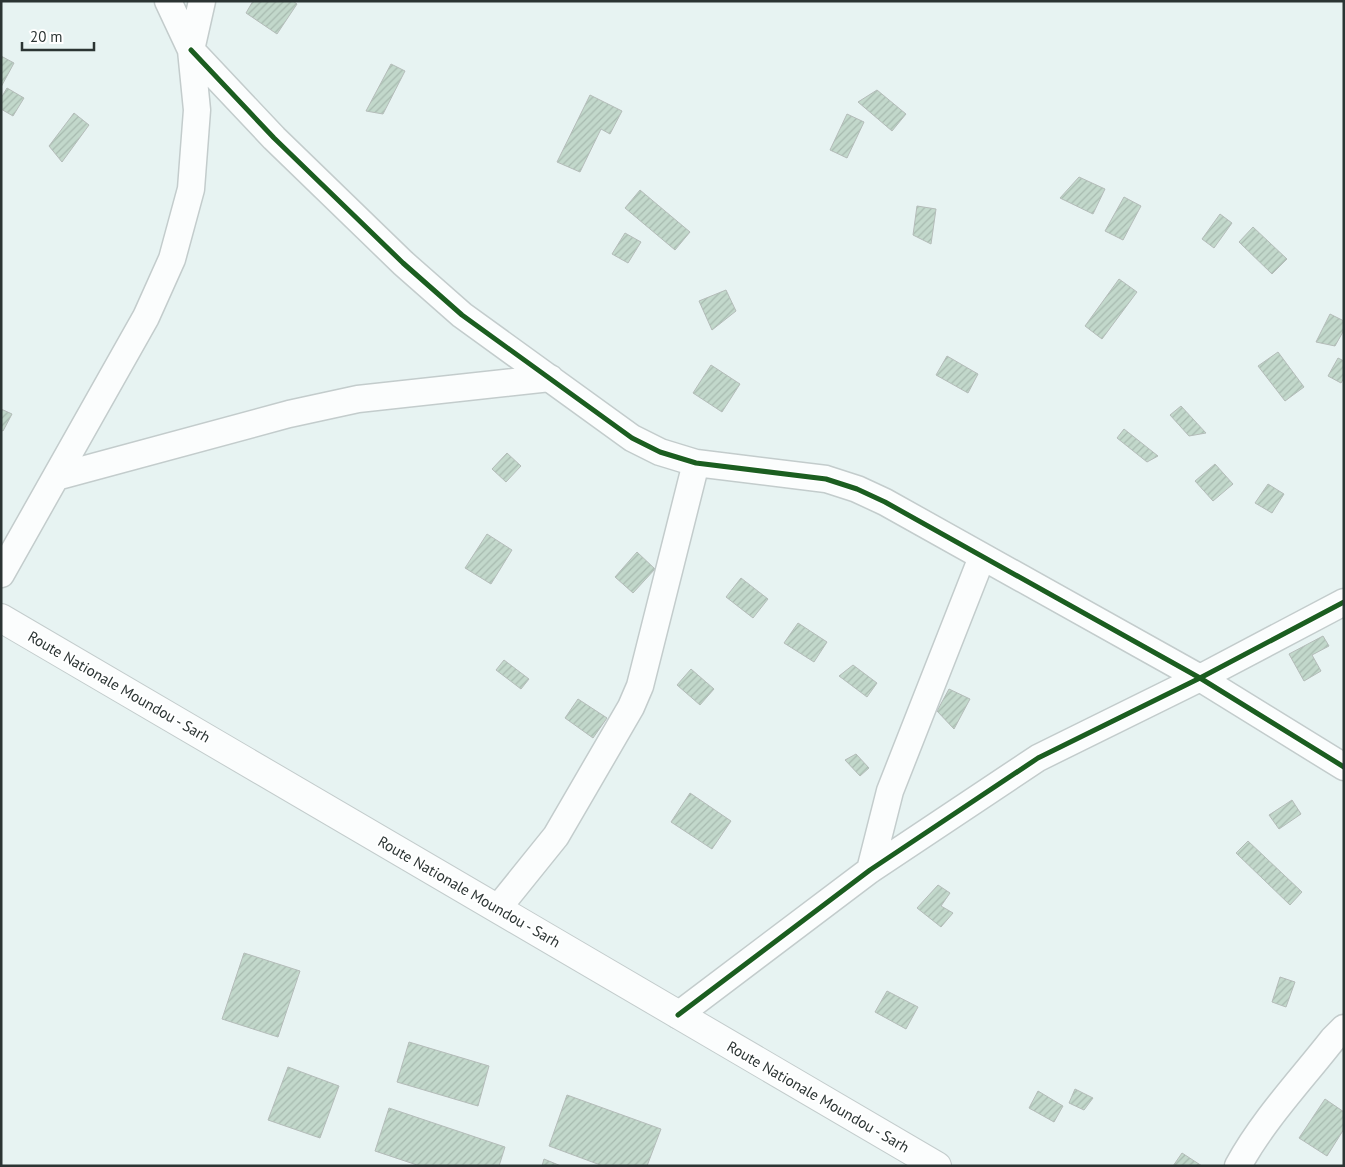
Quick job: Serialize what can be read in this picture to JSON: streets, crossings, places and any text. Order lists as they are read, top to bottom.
{
  "streets": {
    "highway": ["Route Nationale Moundou - Sarh"]
  },
  "scale_bar": "20 m"
}
